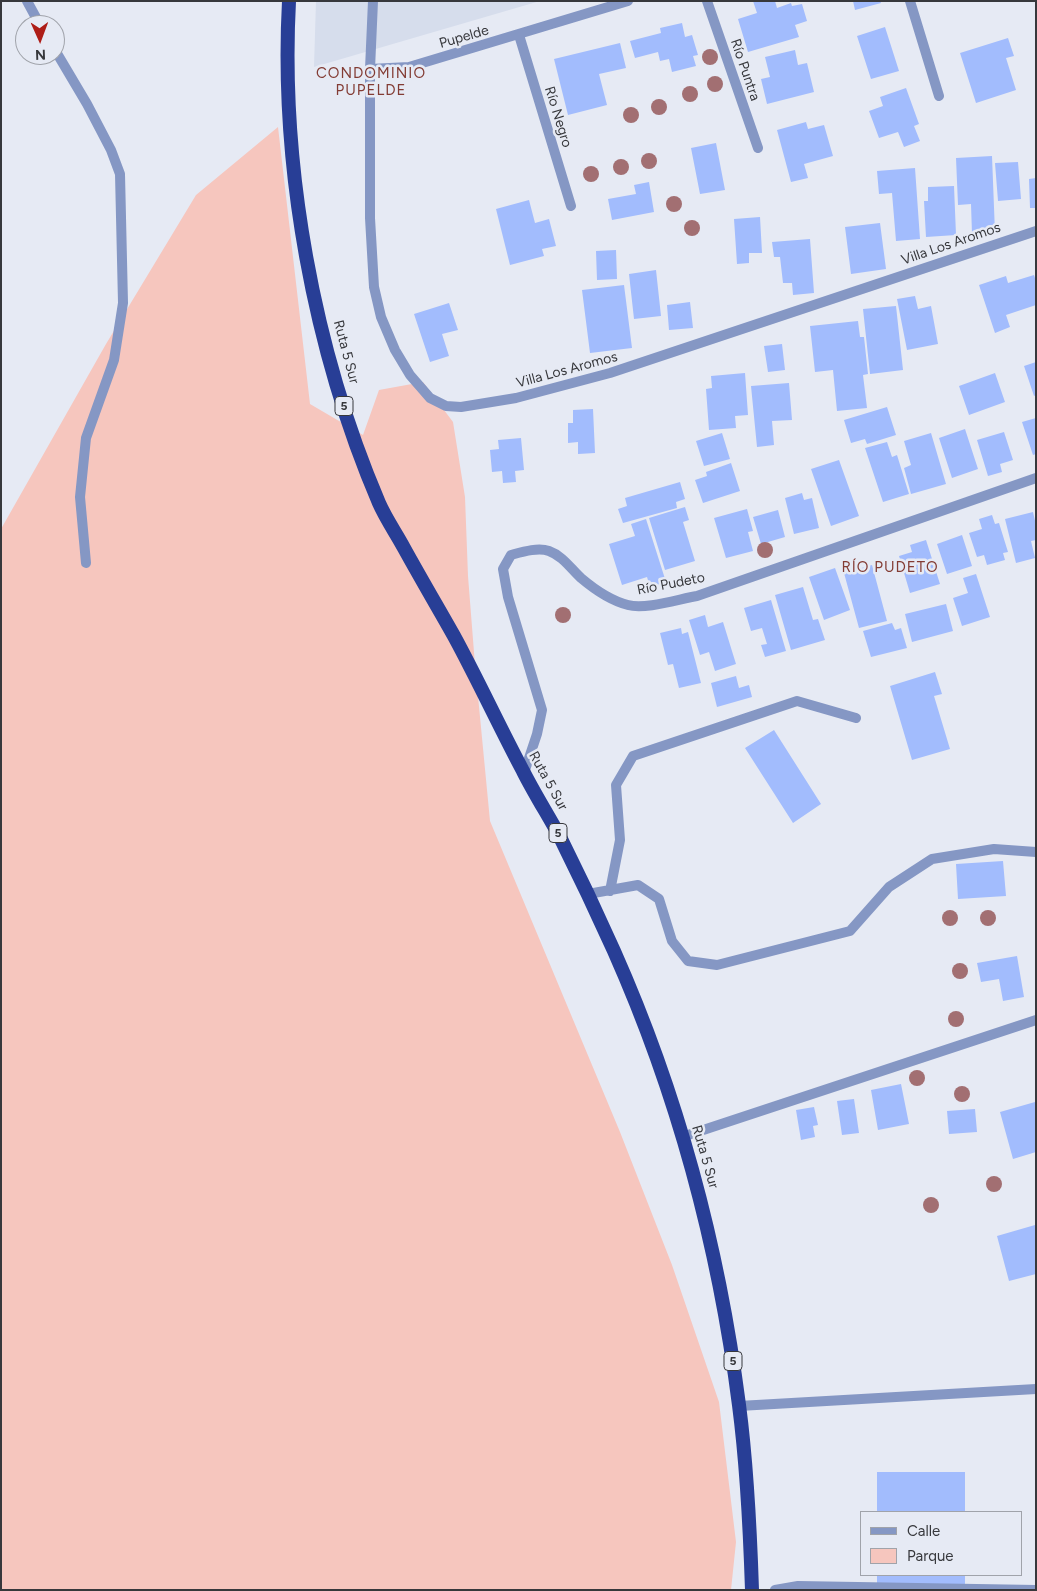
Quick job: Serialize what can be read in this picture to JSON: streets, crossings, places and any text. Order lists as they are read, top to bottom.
{
  "streets": {
    "highway": ["Ruta 5 Sur", "5"],
    "street": [
      "Pupelde",
      "Río Puntra",
      "Río Negro",
      "Villa Los Aromos",
      "Río Pudeto"
    ]
  },
  "crossings": [
    ["Pupelde", "Río Negro"],
    ["Pupelde", "Villa Los Aromos"],
    ["Ruta 5 Sur", "Río Pudeto"]
  ],
  "districts": ["CONDOMINIO PUPELDE", "RÍO PUDETO"],
  "legend": ["Calle", "Parque"],
  "north": "bottom"
}
